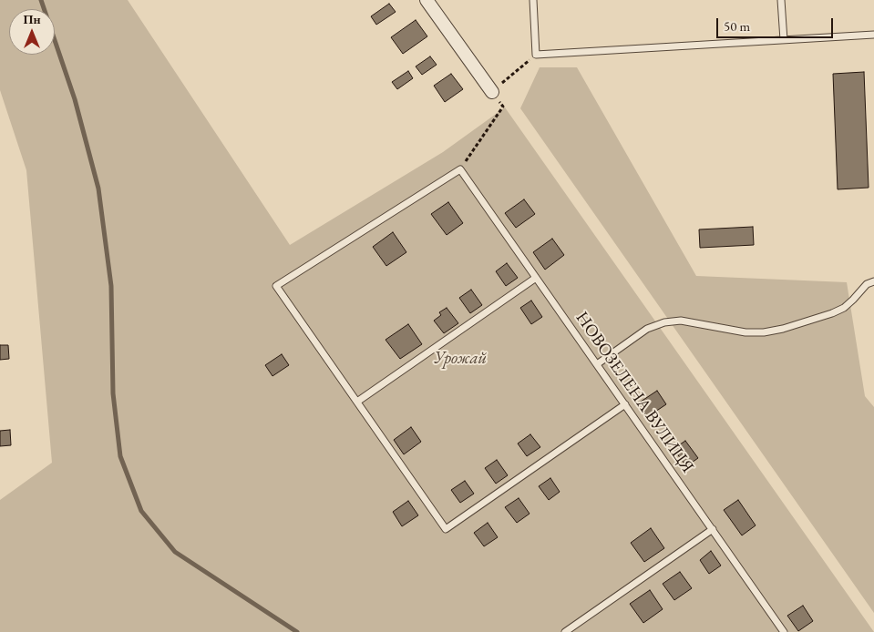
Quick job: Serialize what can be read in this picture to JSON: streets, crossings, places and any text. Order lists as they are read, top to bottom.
{
  "streets": {
    "lane": ["НОВОЗЕЛЕНА ВУЛИЦЯ"]
  },
  "parks": ["Урожай"],
  "scale_bar": "50 m",
  "north": "top"
}
